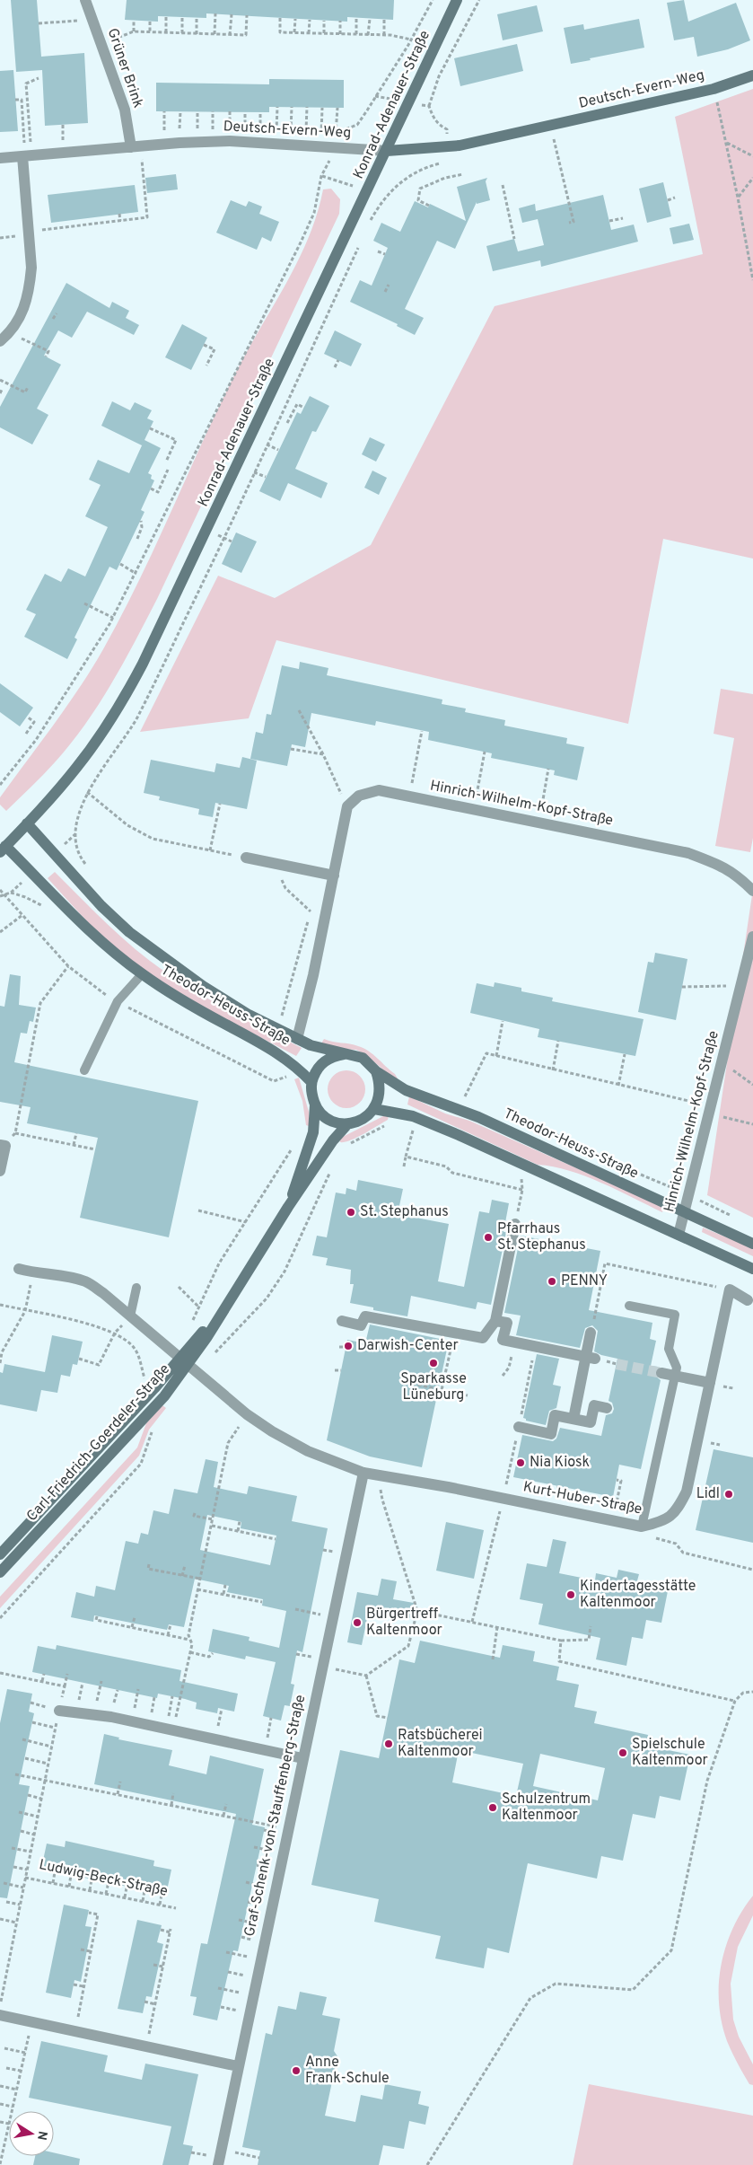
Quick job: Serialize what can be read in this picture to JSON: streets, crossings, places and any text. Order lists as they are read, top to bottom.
{
  "streets": {
    "main road": [
      "Deutsch-Evern-Weg",
      "Konrad-Adenauer-Straße",
      "Theodor-Heuss-Straße",
      "Carl-Friedrich-Goerdeler-Straße"
    ],
    "street": [
      "Grüner Brink",
      "Hinrich-Wilhelm-Kopf-Straße",
      "Kurt-Huber-Straße",
      "Graf-Schenk-von-Stauffenberg-Straße"
    ],
    "path": ["Ludwig-Beck-Straße"]
  },
  "crossings": [
    ["Grüner Brink", "Deutsch-Evern-Weg"],
    ["Deutsch-Evern-Weg", "Konrad-Adenauer-Straße"],
    ["Konrad-Adenauer-Straße", "Theodor-Heuss-Straße"],
    ["Hinrich-Wilhelm-Kopf-Straße", "Theodor-Heuss-Straße"],
    ["Theodor-Heuss-Straße", "Carl-Friedrich-Goerdeler-Straße"],
    ["Carl-Friedrich-Goerdeler-Straße", "Kurt-Huber-Straße"],
    ["Kurt-Huber-Straße", "Graf-Schenk-von-Stauffenberg-Straße"]
  ],
  "places": [
    "St. Stephanus",
    "Pfarrhaus St. Stephanus",
    "PENNY",
    "Darwish-Center",
    "Sparkasse Lüneburg",
    "Nia Kiosk",
    "Lidl",
    "Kindertagesstätte Kaltenmoor",
    "Bürgertreff Kaltenmoor",
    "Ratsbücherei Kaltenmoor",
    "Spielschule Kaltenmoor",
    "Schulzentrum Kaltenmoor",
    "Anne Frank-Schule"
  ],
  "north": "right"
}
